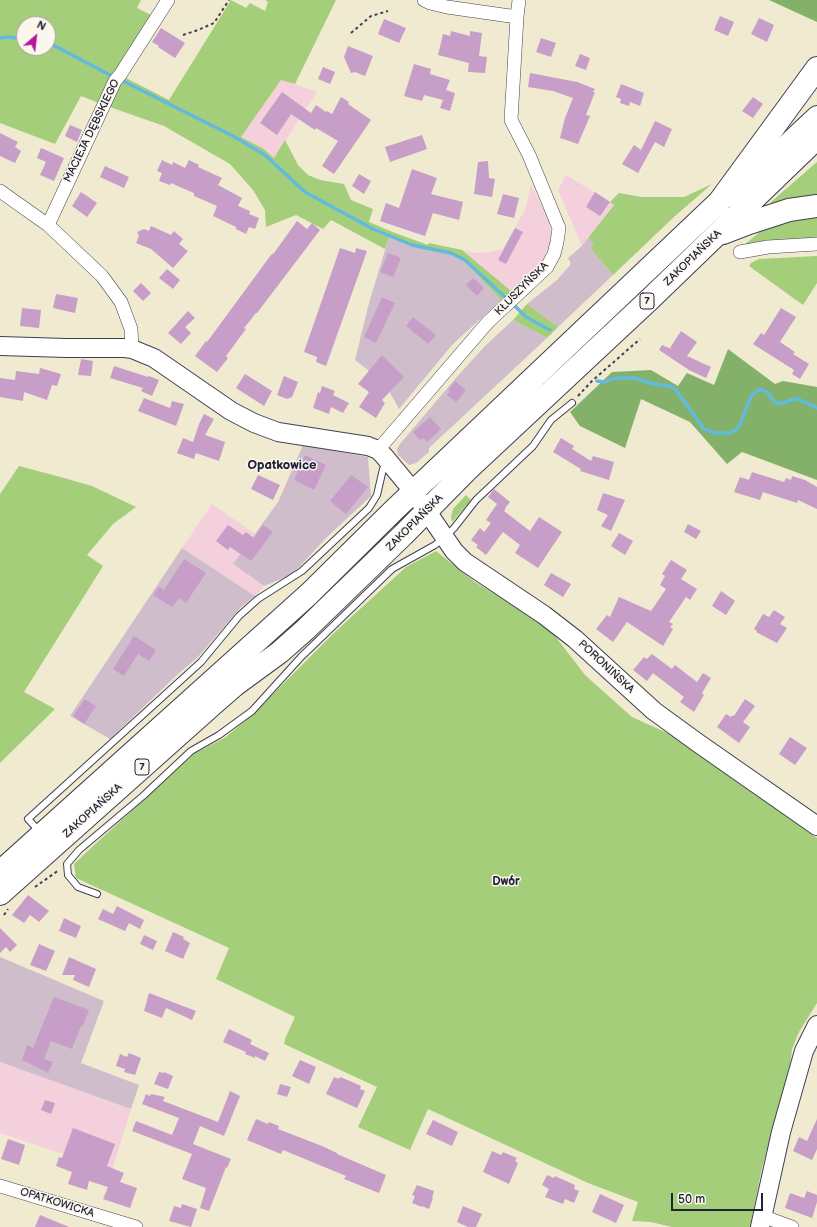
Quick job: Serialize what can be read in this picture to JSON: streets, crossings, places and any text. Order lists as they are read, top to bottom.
{
  "streets": {
    "highway": ["ZAKOPIAŃSKA", "7"],
    "street": [
      "MACIEJA DĘBSKIEGO",
      "KŁUSZYŃSKA",
      "PORONIŃSKA",
      "OPATKOWICKA"
    ]
  },
  "crossings": [
    ["ZAKOPIAŃSKA", "PORONIŃSKA"],
    ["KŁUSZYŃSKA", "PORONIŃSKA"]
  ],
  "districts": ["Opatkowice", "Dwór"],
  "scale_bar": "50 m",
  "north": "top right"
}
